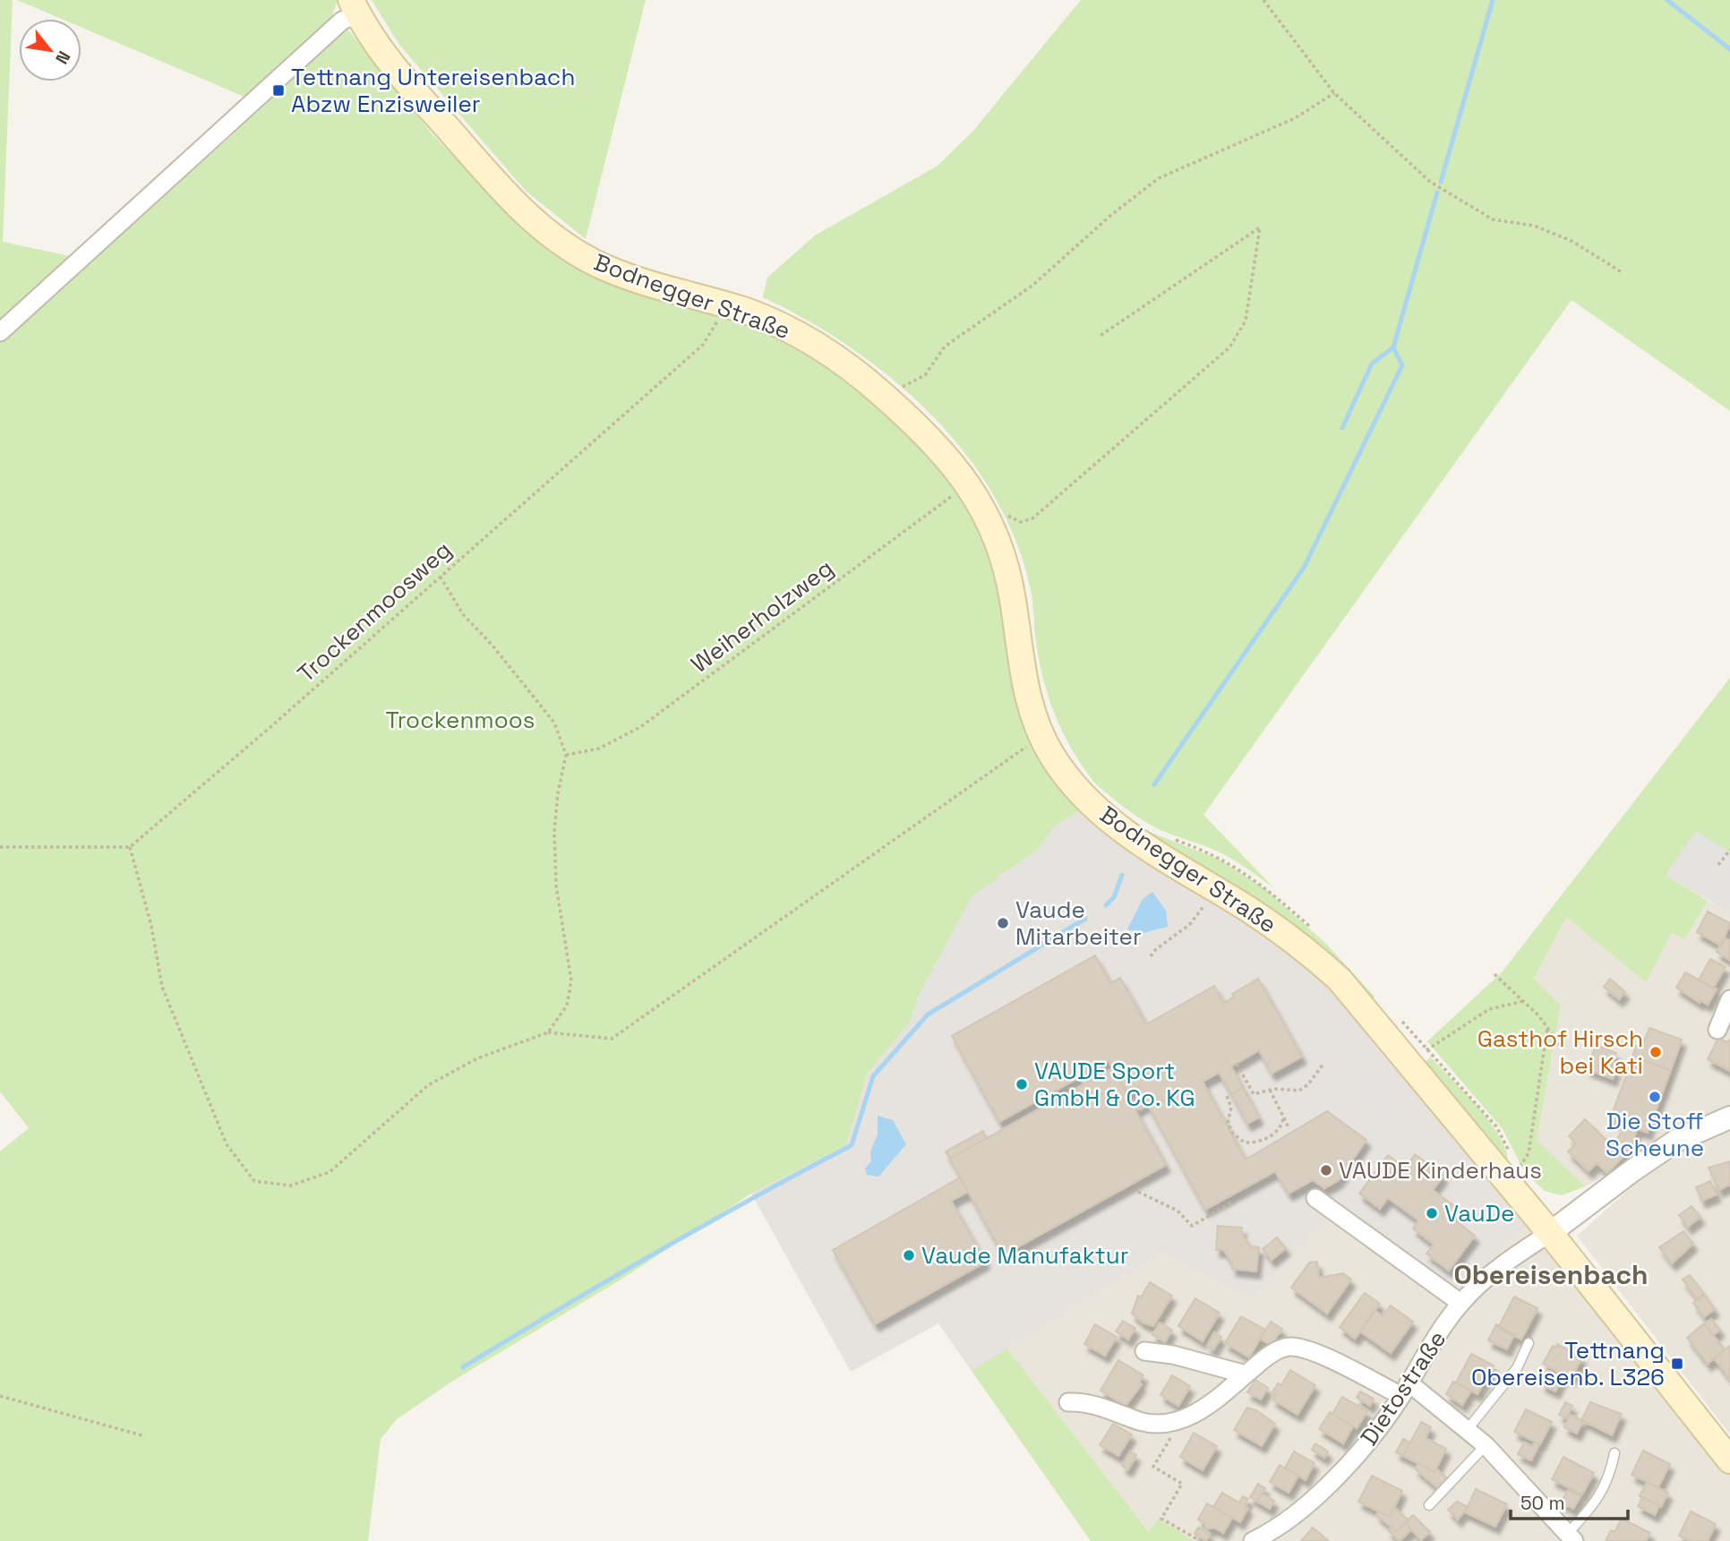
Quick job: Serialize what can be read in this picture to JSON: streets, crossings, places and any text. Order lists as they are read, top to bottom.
{
  "streets": {
    "main road": ["Bodnegger Straße"],
    "street": ["Dietostraße"],
    "path": ["Trockenmoosweg", "Weiherholzweg"]
  },
  "crossings": [
    ["Bodnegger Straße", "Trockenmoosweg"],
    ["Bodnegger Straße", "Weiherholzweg"],
    ["Bodnegger Straße", "Dietostraße"]
  ],
  "districts": ["Obereisenbach"],
  "parks": ["Trockenmoos"],
  "places": {
    "transit": ["Tettnang Untereisenbach Abzw Enzisweiler", "Tettnang Obereisenb. L326"],
    "other": [
      "Vaude Mitarbeiter",
      "Gasthof Hirsch bei Kati",
      "VAUDE Sport GmbH & Co. KG",
      "Die Stoff Scheune",
      "VAUDE Kinderhaus",
      "VauDe",
      "Vaude Manufaktur"
    ]
  },
  "scale_bar": "50 m",
  "north": "bottom right"
}
